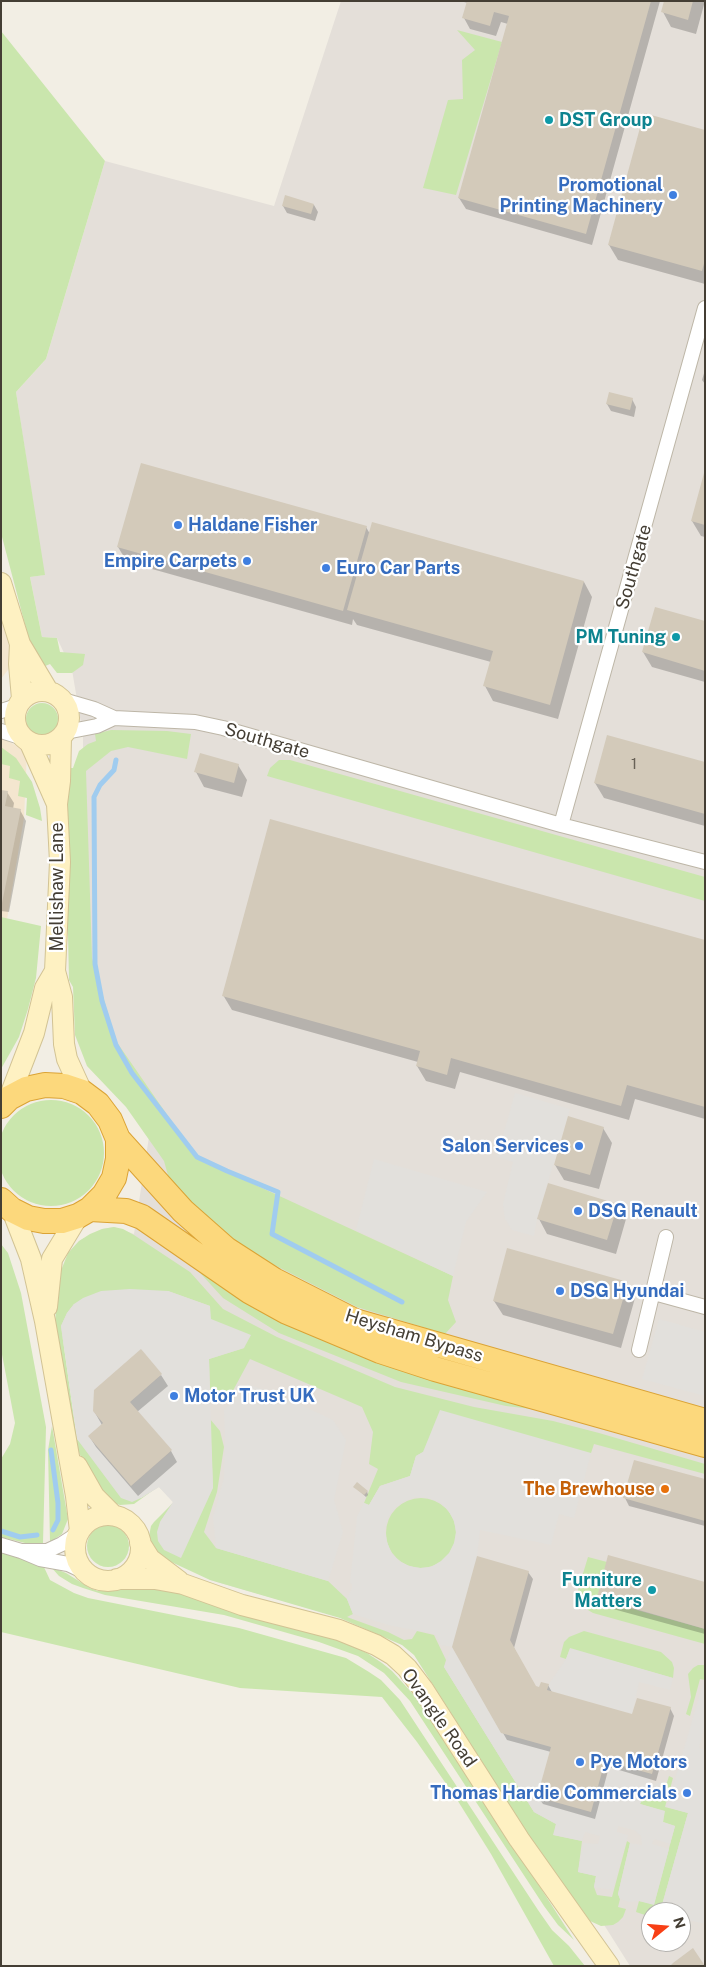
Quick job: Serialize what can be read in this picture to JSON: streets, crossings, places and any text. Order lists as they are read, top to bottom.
{
  "streets": {
    "highway": ["Heysham Bypass"],
    "main road": ["Mellishaw Lane", "Ovangle Road"],
    "street": ["Southgate"]
  },
  "crossings": [
    ["Southgate", "Mellishaw Lane"]
  ],
  "places": [
    "DST Group",
    "Promotional Printing Machinery",
    "Haldane Fisher",
    "Empire Carpets",
    "Euro Car Parts",
    "PM Tuning",
    "Salon Services",
    "DSG Renault",
    "DSG Hyundai",
    "Motor Trust UK",
    "The Brewhouse",
    "Furniture Matters",
    "Pye Motors",
    "Thomas Hardie Commercials"
  ],
  "house_numbers": ["1"],
  "north": "right"
}
